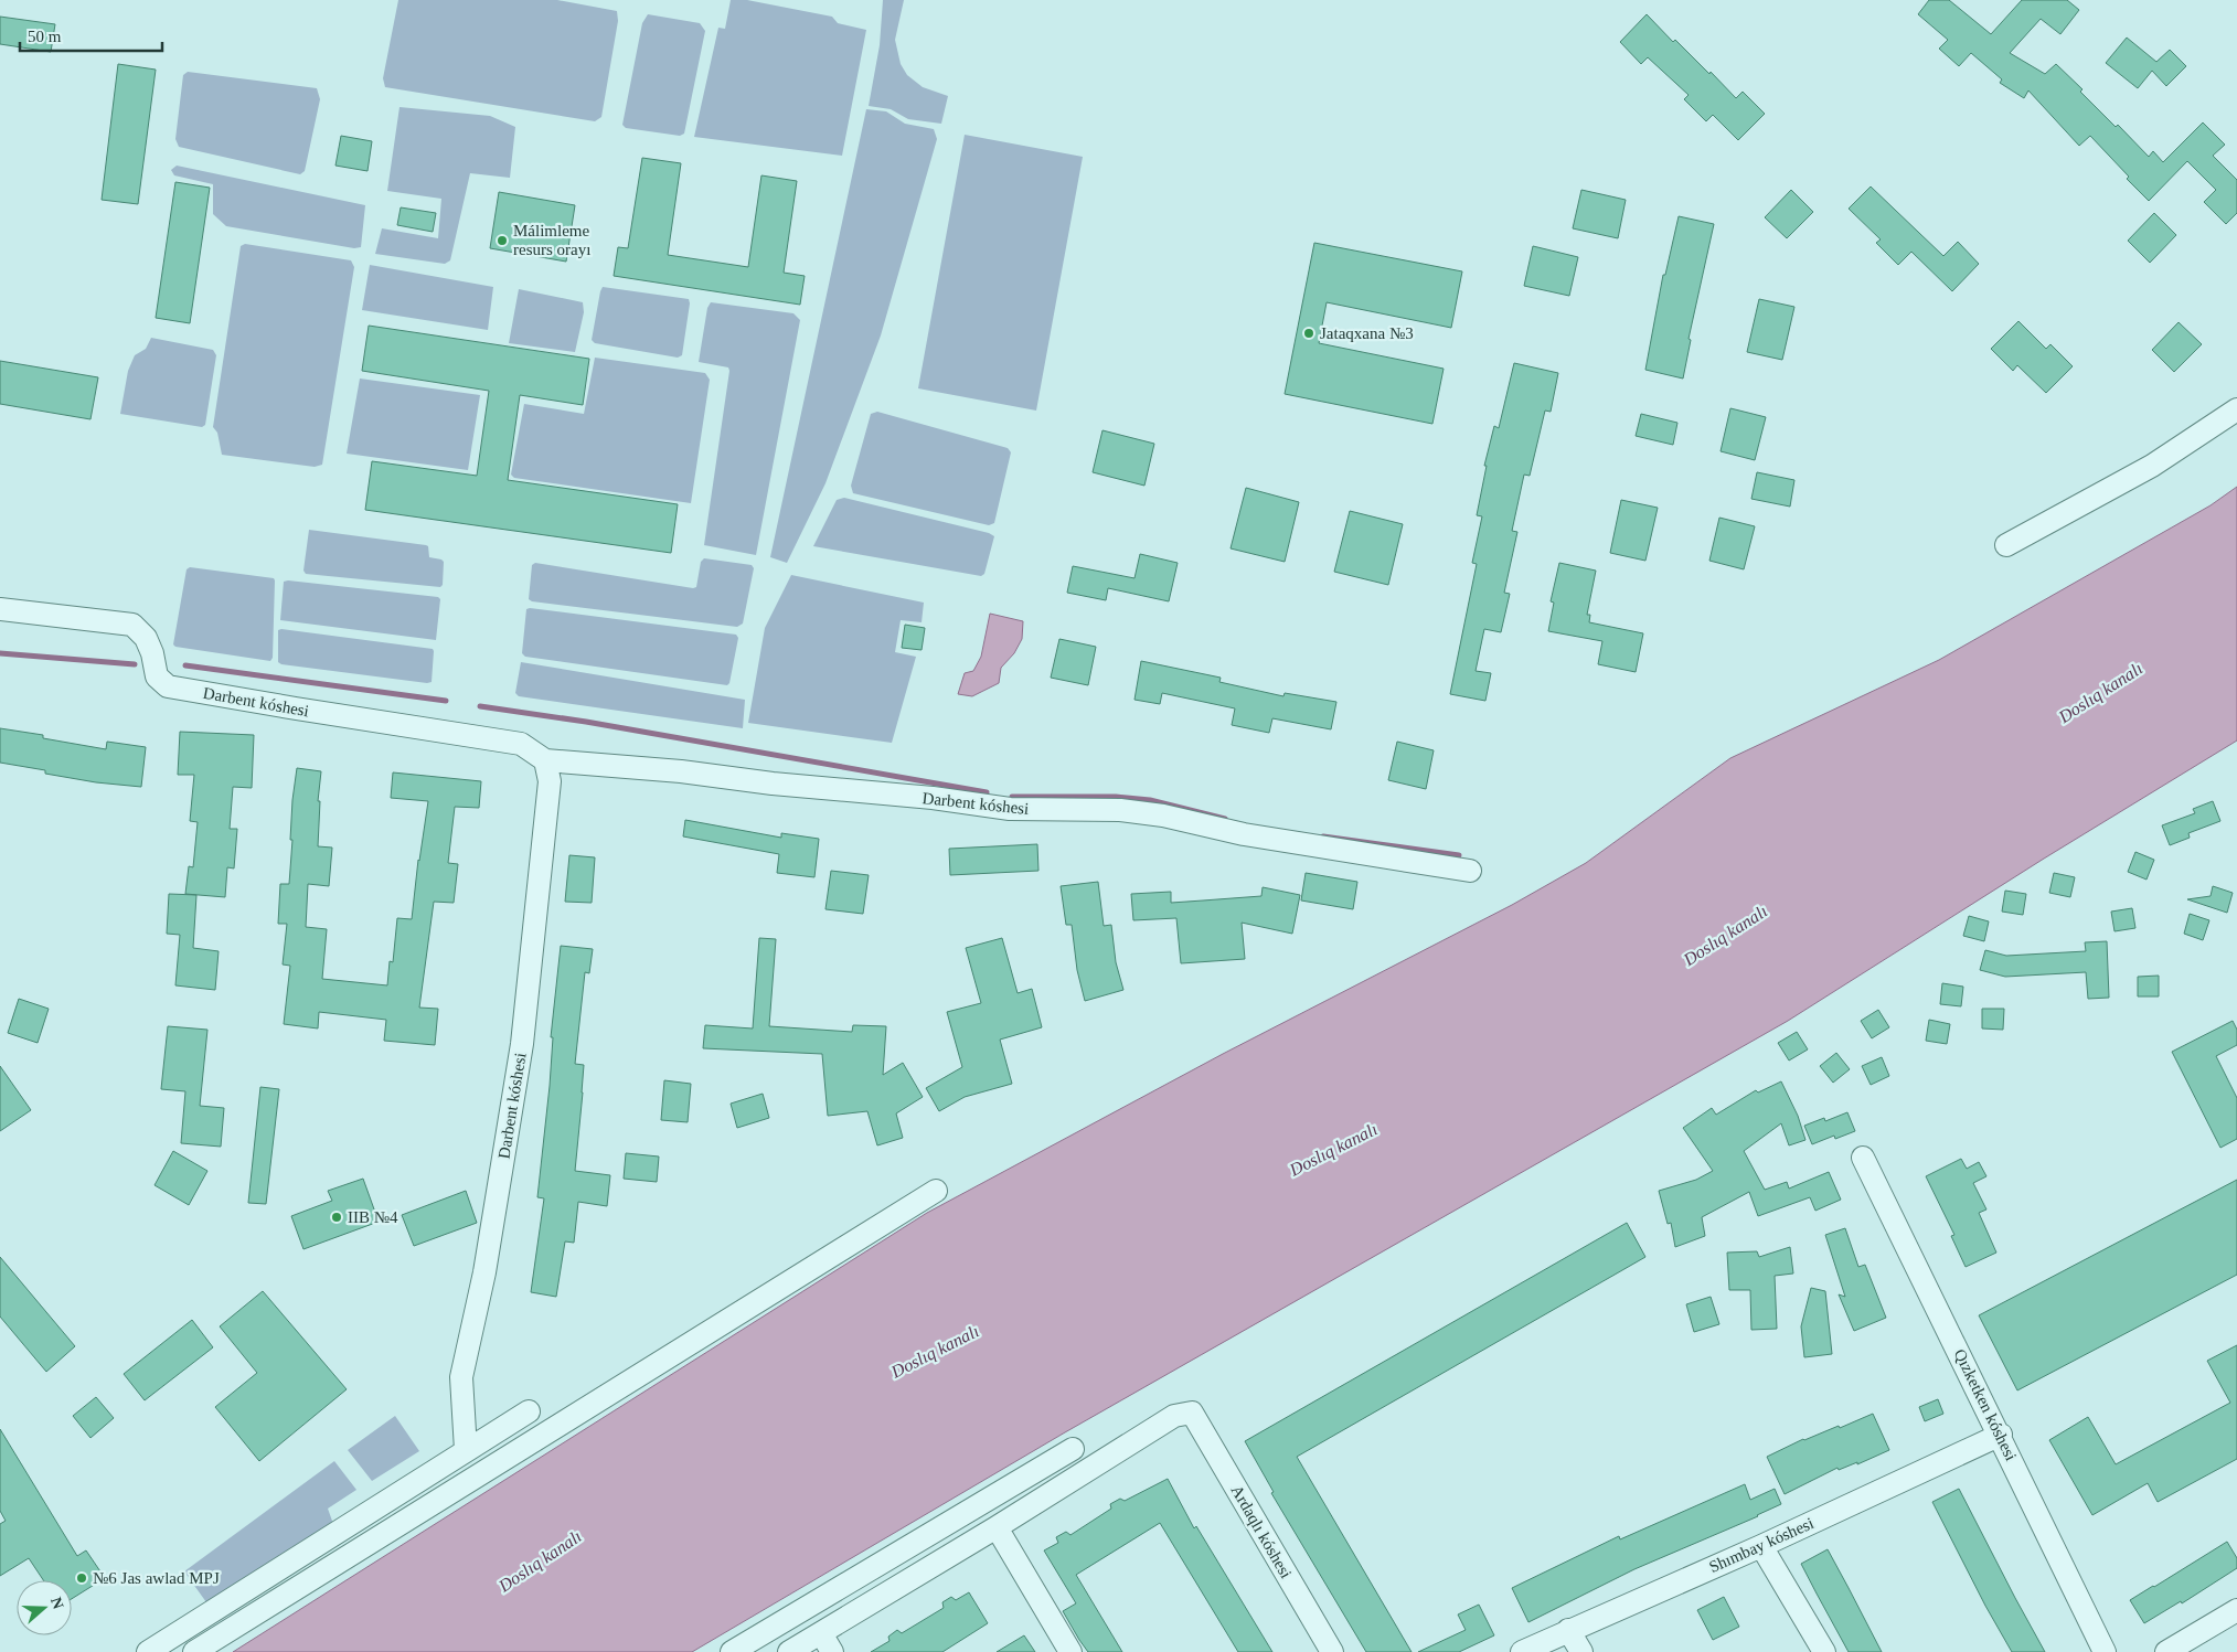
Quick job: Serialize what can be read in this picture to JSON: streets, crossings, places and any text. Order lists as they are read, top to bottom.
{
  "streets": {
    "street": [
      "Darbent kóshesi",
      "Qızketken kóshesi",
      "Ardaqlı kóshesi",
      "Shımbay kóshesi"
    ]
  },
  "crossings": [
    ["Qızketken kóshesi", "Shımbay kóshesi"]
  ],
  "water": ["Doslıq kanalı"],
  "places": [
    "Málimleme resurs orayı",
    "Jataqxana №3",
    "IIB №4",
    "№6 Jas awlad MPJ"
  ],
  "scale_bar": "50 m",
  "north": "right"
}
